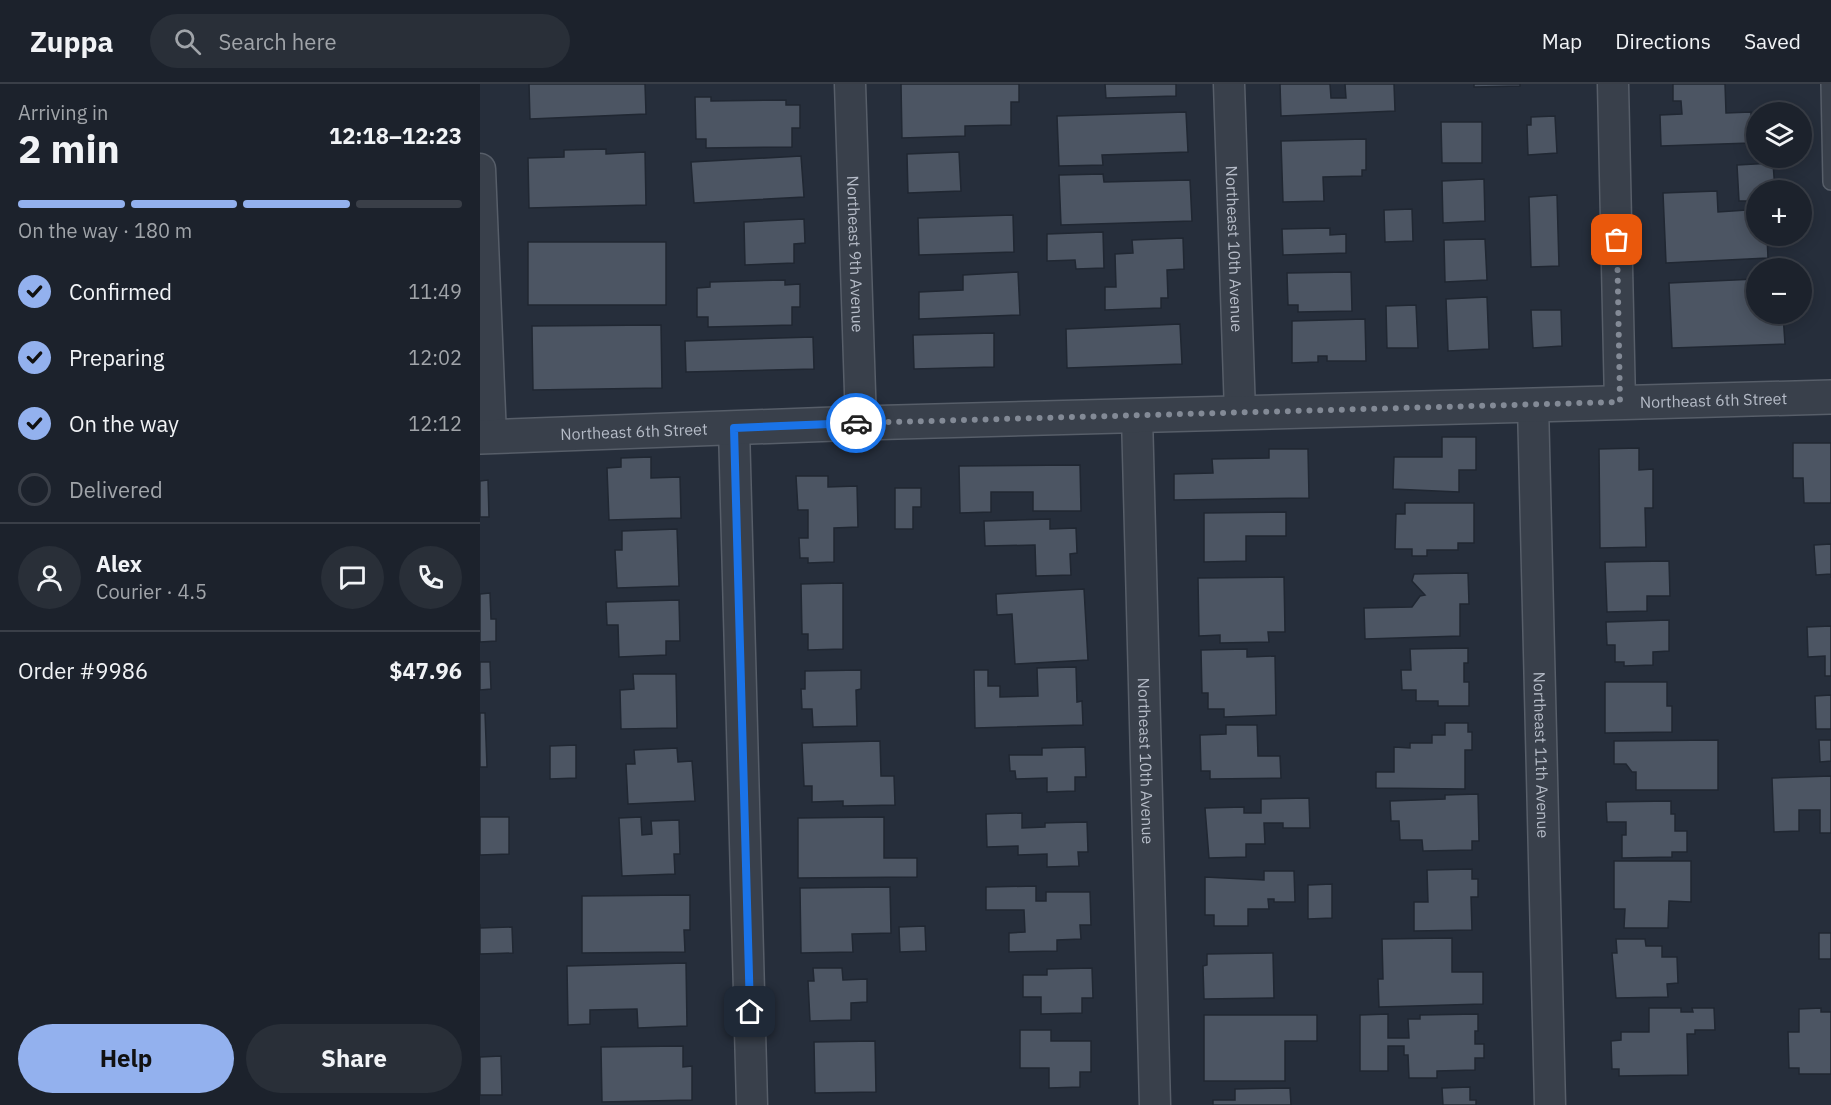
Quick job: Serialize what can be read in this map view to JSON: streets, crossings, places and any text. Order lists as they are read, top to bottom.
{
  "streets": {
    "street": [
      "Northeast 10th Avenue",
      "Northeast 9th Avenue",
      "Northeast 6th Street",
      "Northeast 11th Avenue"
    ]
  },
  "crossings": [
    ["Northeast 10th Avenue", "Northeast 6th Street"],
    ["Northeast 9th Avenue", "Northeast 6th Street"],
    ["Northeast 6th Street", "Northeast 11th Avenue"]
  ],
  "page": {
    "header": "Zuppa",
    "search": "Search here",
    "nav": ["Map", "Directions", "Saved"],
    "heading": ["2 min", "Arriving in", "12:18–12:23"],
    "panel": [
      "Alex",
      "Courier · 4.5",
      "Order #9986",
      "$47.96"
    ],
    "map_buttons": ["+", "−"],
    "bar": "On the way · 180 m",
    "list": [
      ["Confirmed", "11:49"],
      ["Preparing", "12:02"],
      ["On the way", "12:12"],
      "Delivered"
    ],
    "buttons": ["Help", "Share"]
  }
}
